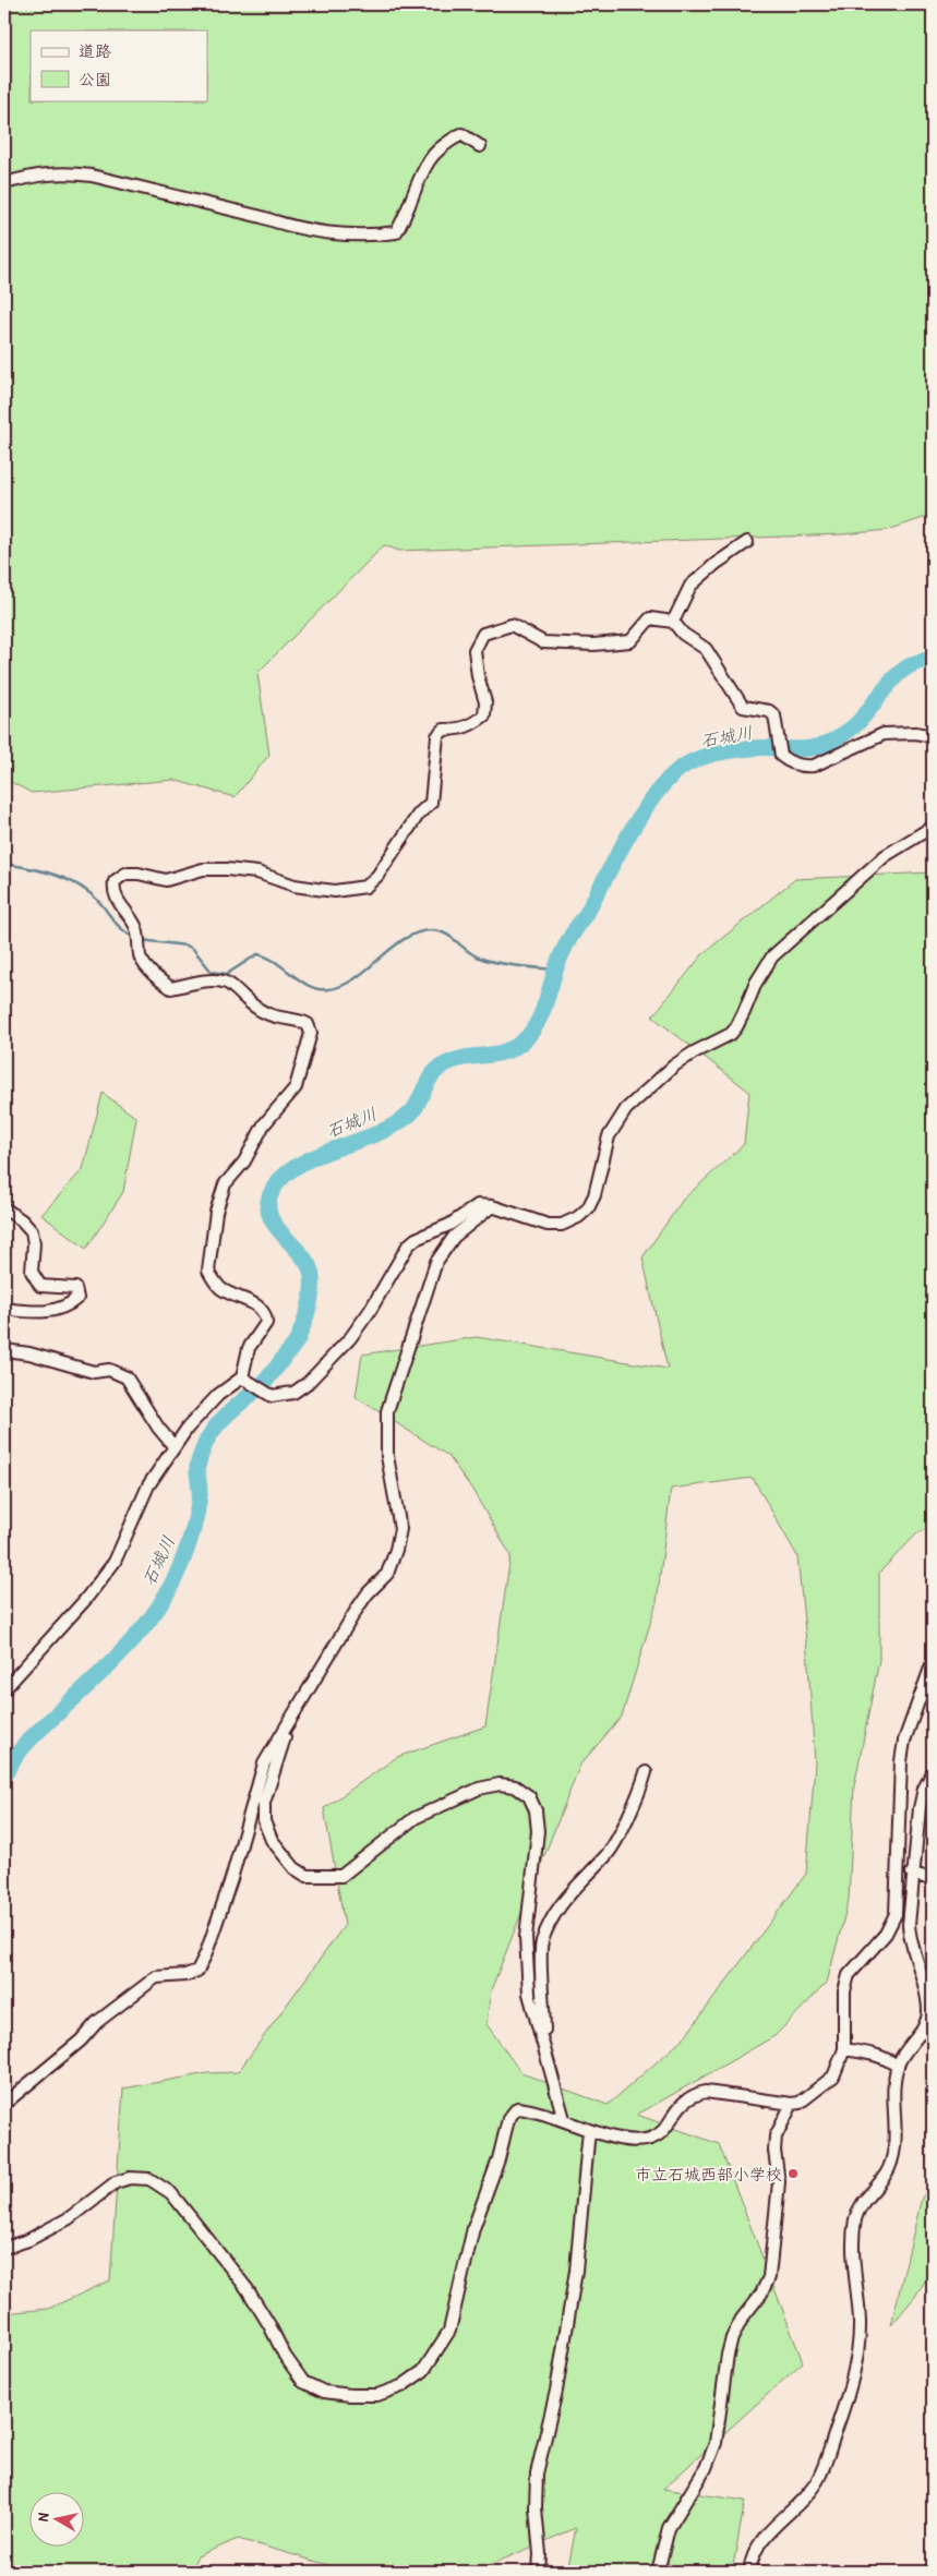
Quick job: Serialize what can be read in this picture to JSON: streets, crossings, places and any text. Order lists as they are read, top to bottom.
{
  "water": ["石城川"],
  "places": ["市立石城西部小学校"],
  "legend": ["道路", "公園"],
  "north": "left"
}
